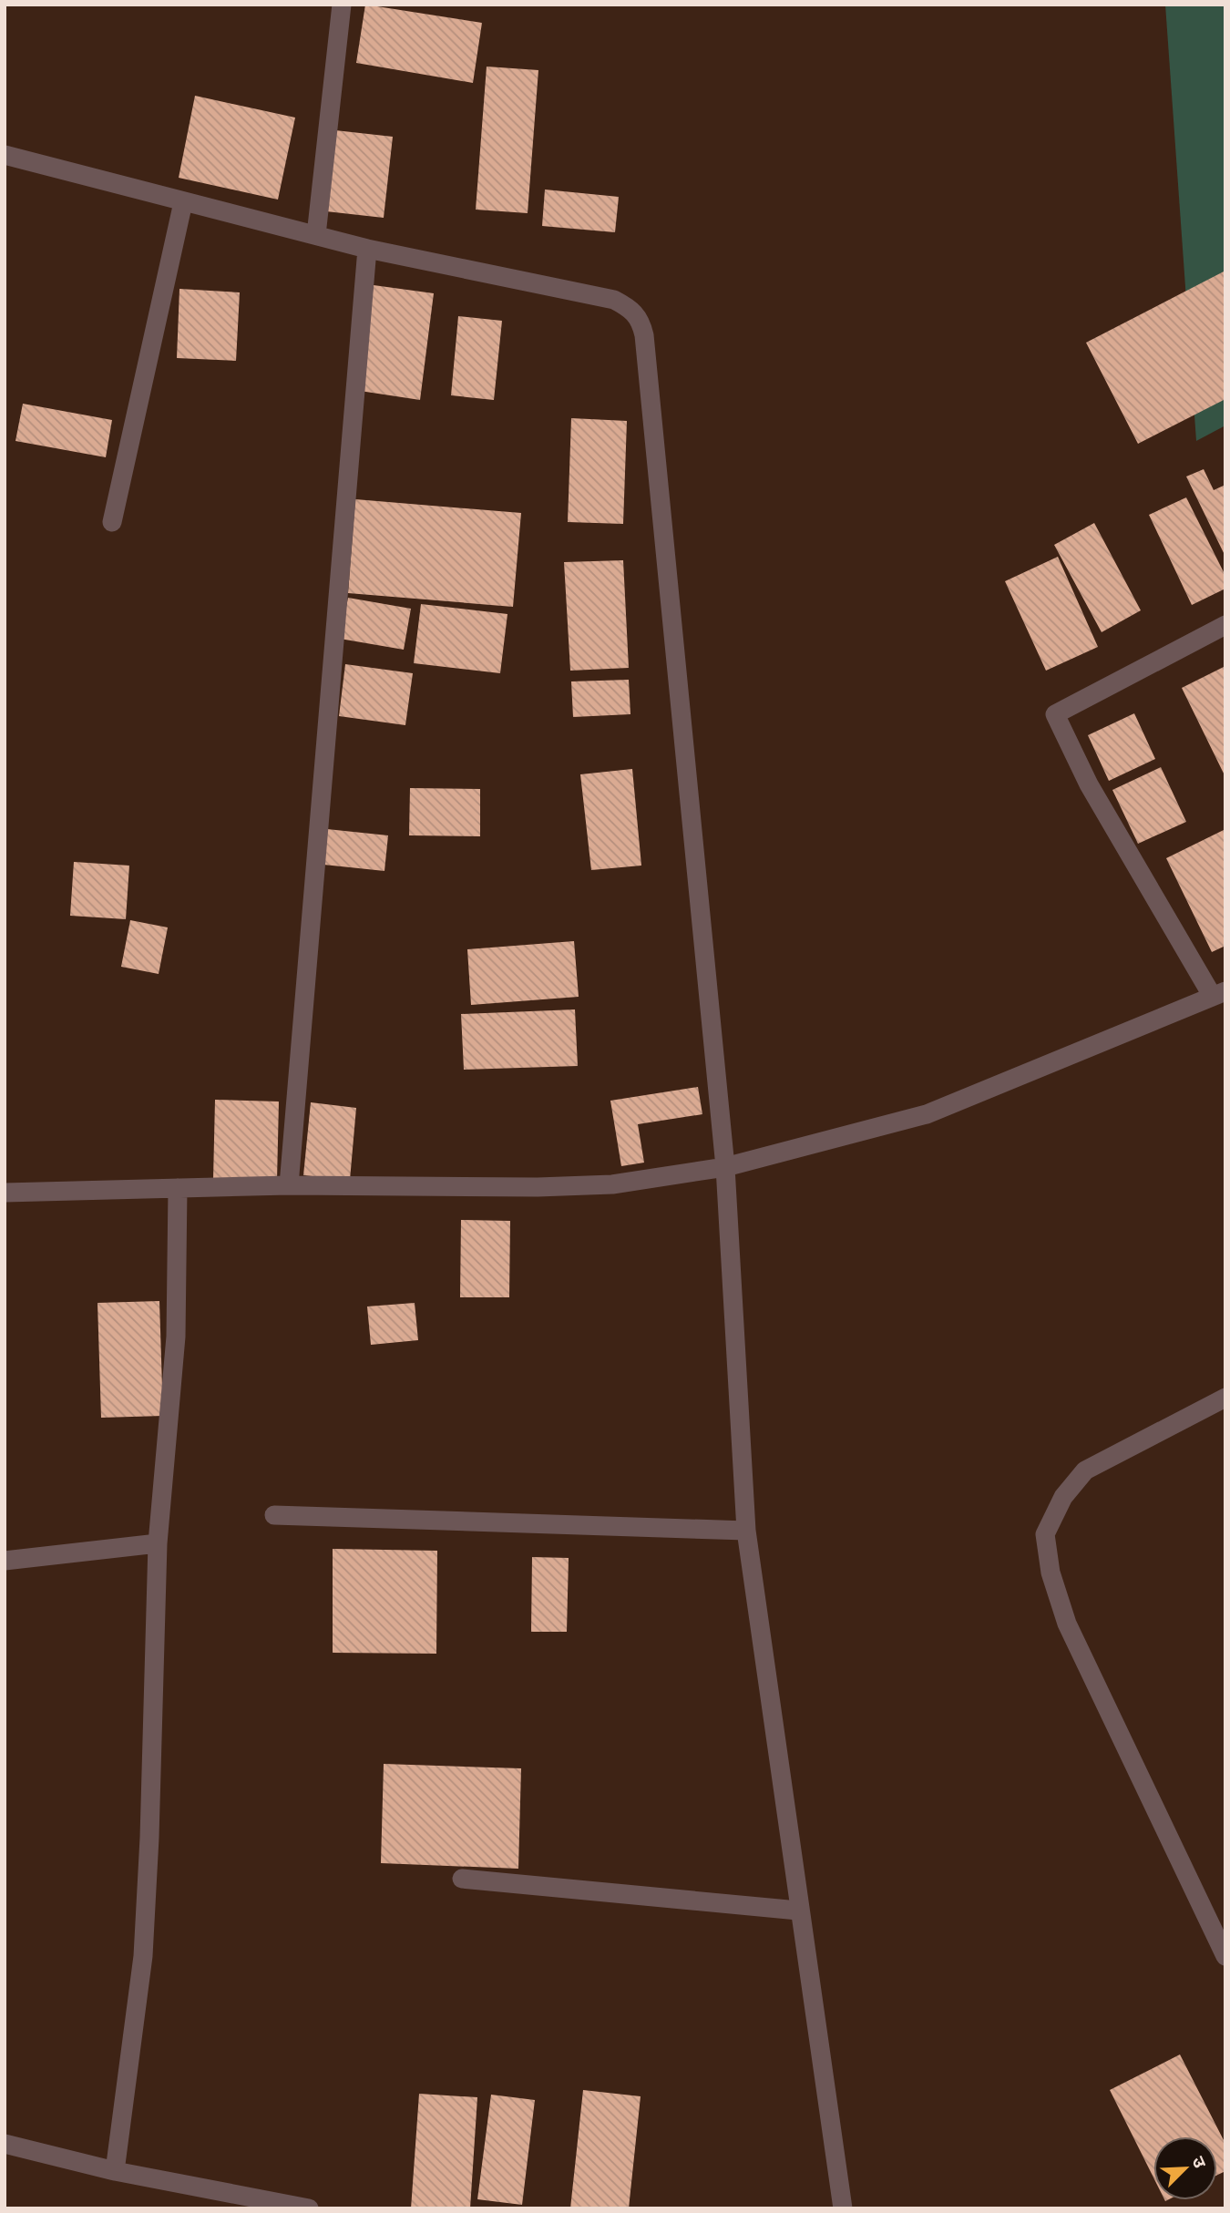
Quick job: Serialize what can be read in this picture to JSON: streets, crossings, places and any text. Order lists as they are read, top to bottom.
{
  "north": "top right"
}
